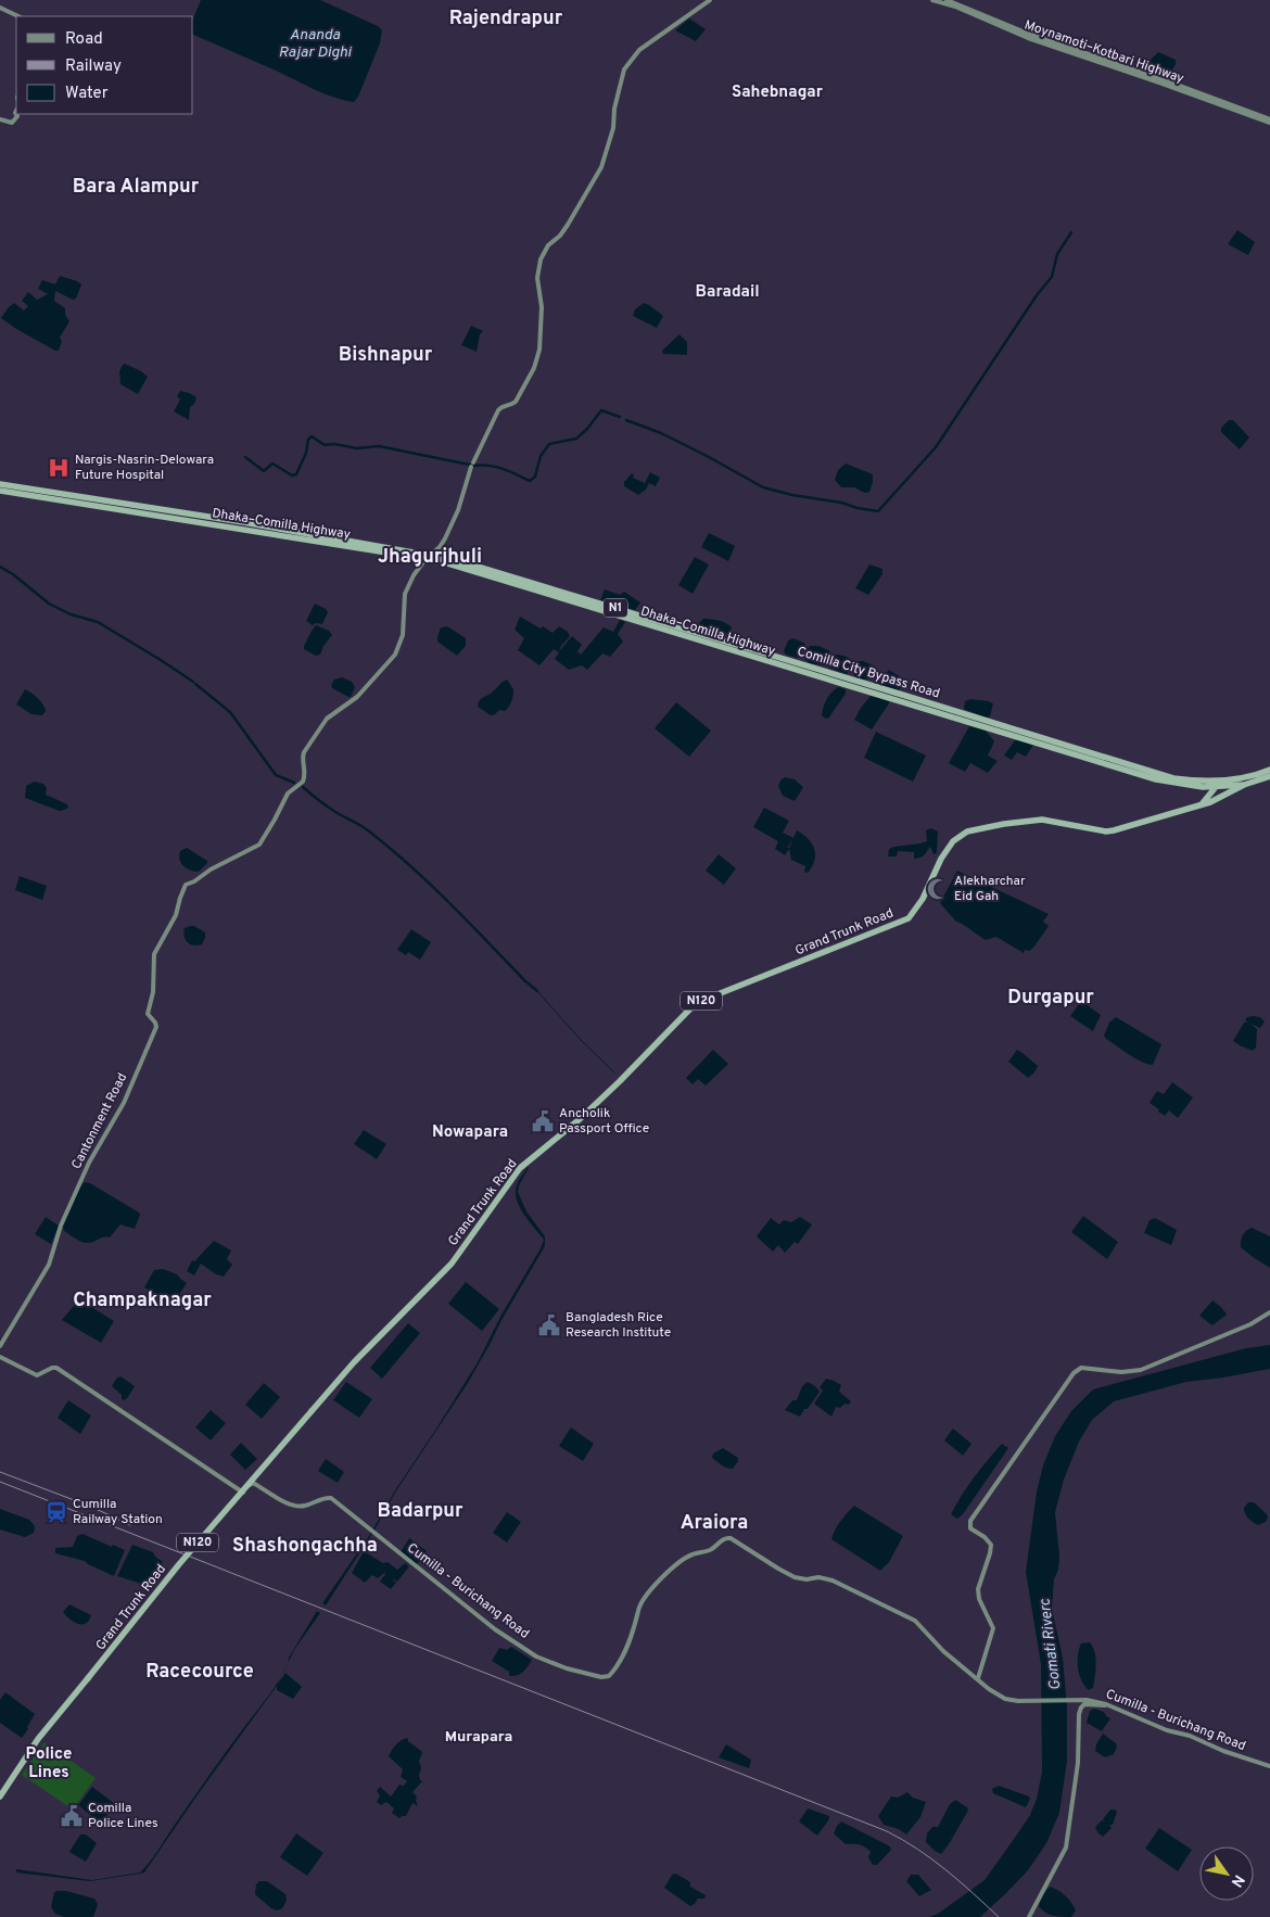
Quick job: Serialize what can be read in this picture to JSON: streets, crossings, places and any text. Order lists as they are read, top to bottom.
{
  "streets": {
    "highway": [
      "Dhaka–Comilla Highway",
      "N1",
      "Comilla City Bypass Road",
      "Grand Trunk Road",
      "N120"
    ],
    "main road": ["Moynamoti–Kotbari Highway", "Cantonment Road", "Cumilla - Burichang Road"]
  },
  "crossings": [
    ["Dhaka–Comilla Highway", "Comilla City Bypass Road"],
    ["Dhaka–Comilla Highway", "Cantonment Road"],
    ["N1", "Comilla City Bypass Road"],
    ["N1", "Grand Trunk Road"],
    ["Comilla City Bypass Road", "Grand Trunk Road"],
    ["Comilla City Bypass Road", "Cantonment Road"]
  ],
  "districts": [
    "Rajendrapur",
    "Sahebnagar",
    "Bara Alampur",
    "Baradail",
    "Bishnapur",
    "Jhagurjhuli",
    "Durgapur",
    "Nowapara",
    "Champaknagar",
    "Badarpur",
    "Araiora",
    "Shashongachha",
    "Racecource",
    "Murapara",
    "Police Lines"
  ],
  "water": ["Ananda Rajar Dighi", "Gomati Riverc"],
  "places": {
    "hospital": ["Nargis-Nasrin-Delowara Future Hospital"],
    "mosque": ["Alekharchar Eid Gah"],
    "public building": ["Ancholik Passport Office", "Bangladesh Rice Research Institute", "Comilla Police Lines"],
    "station": ["Cumilla Railway Station"]
  },
  "legend": ["Road", "Railway", "Water"],
  "north": "bottom right"
}
